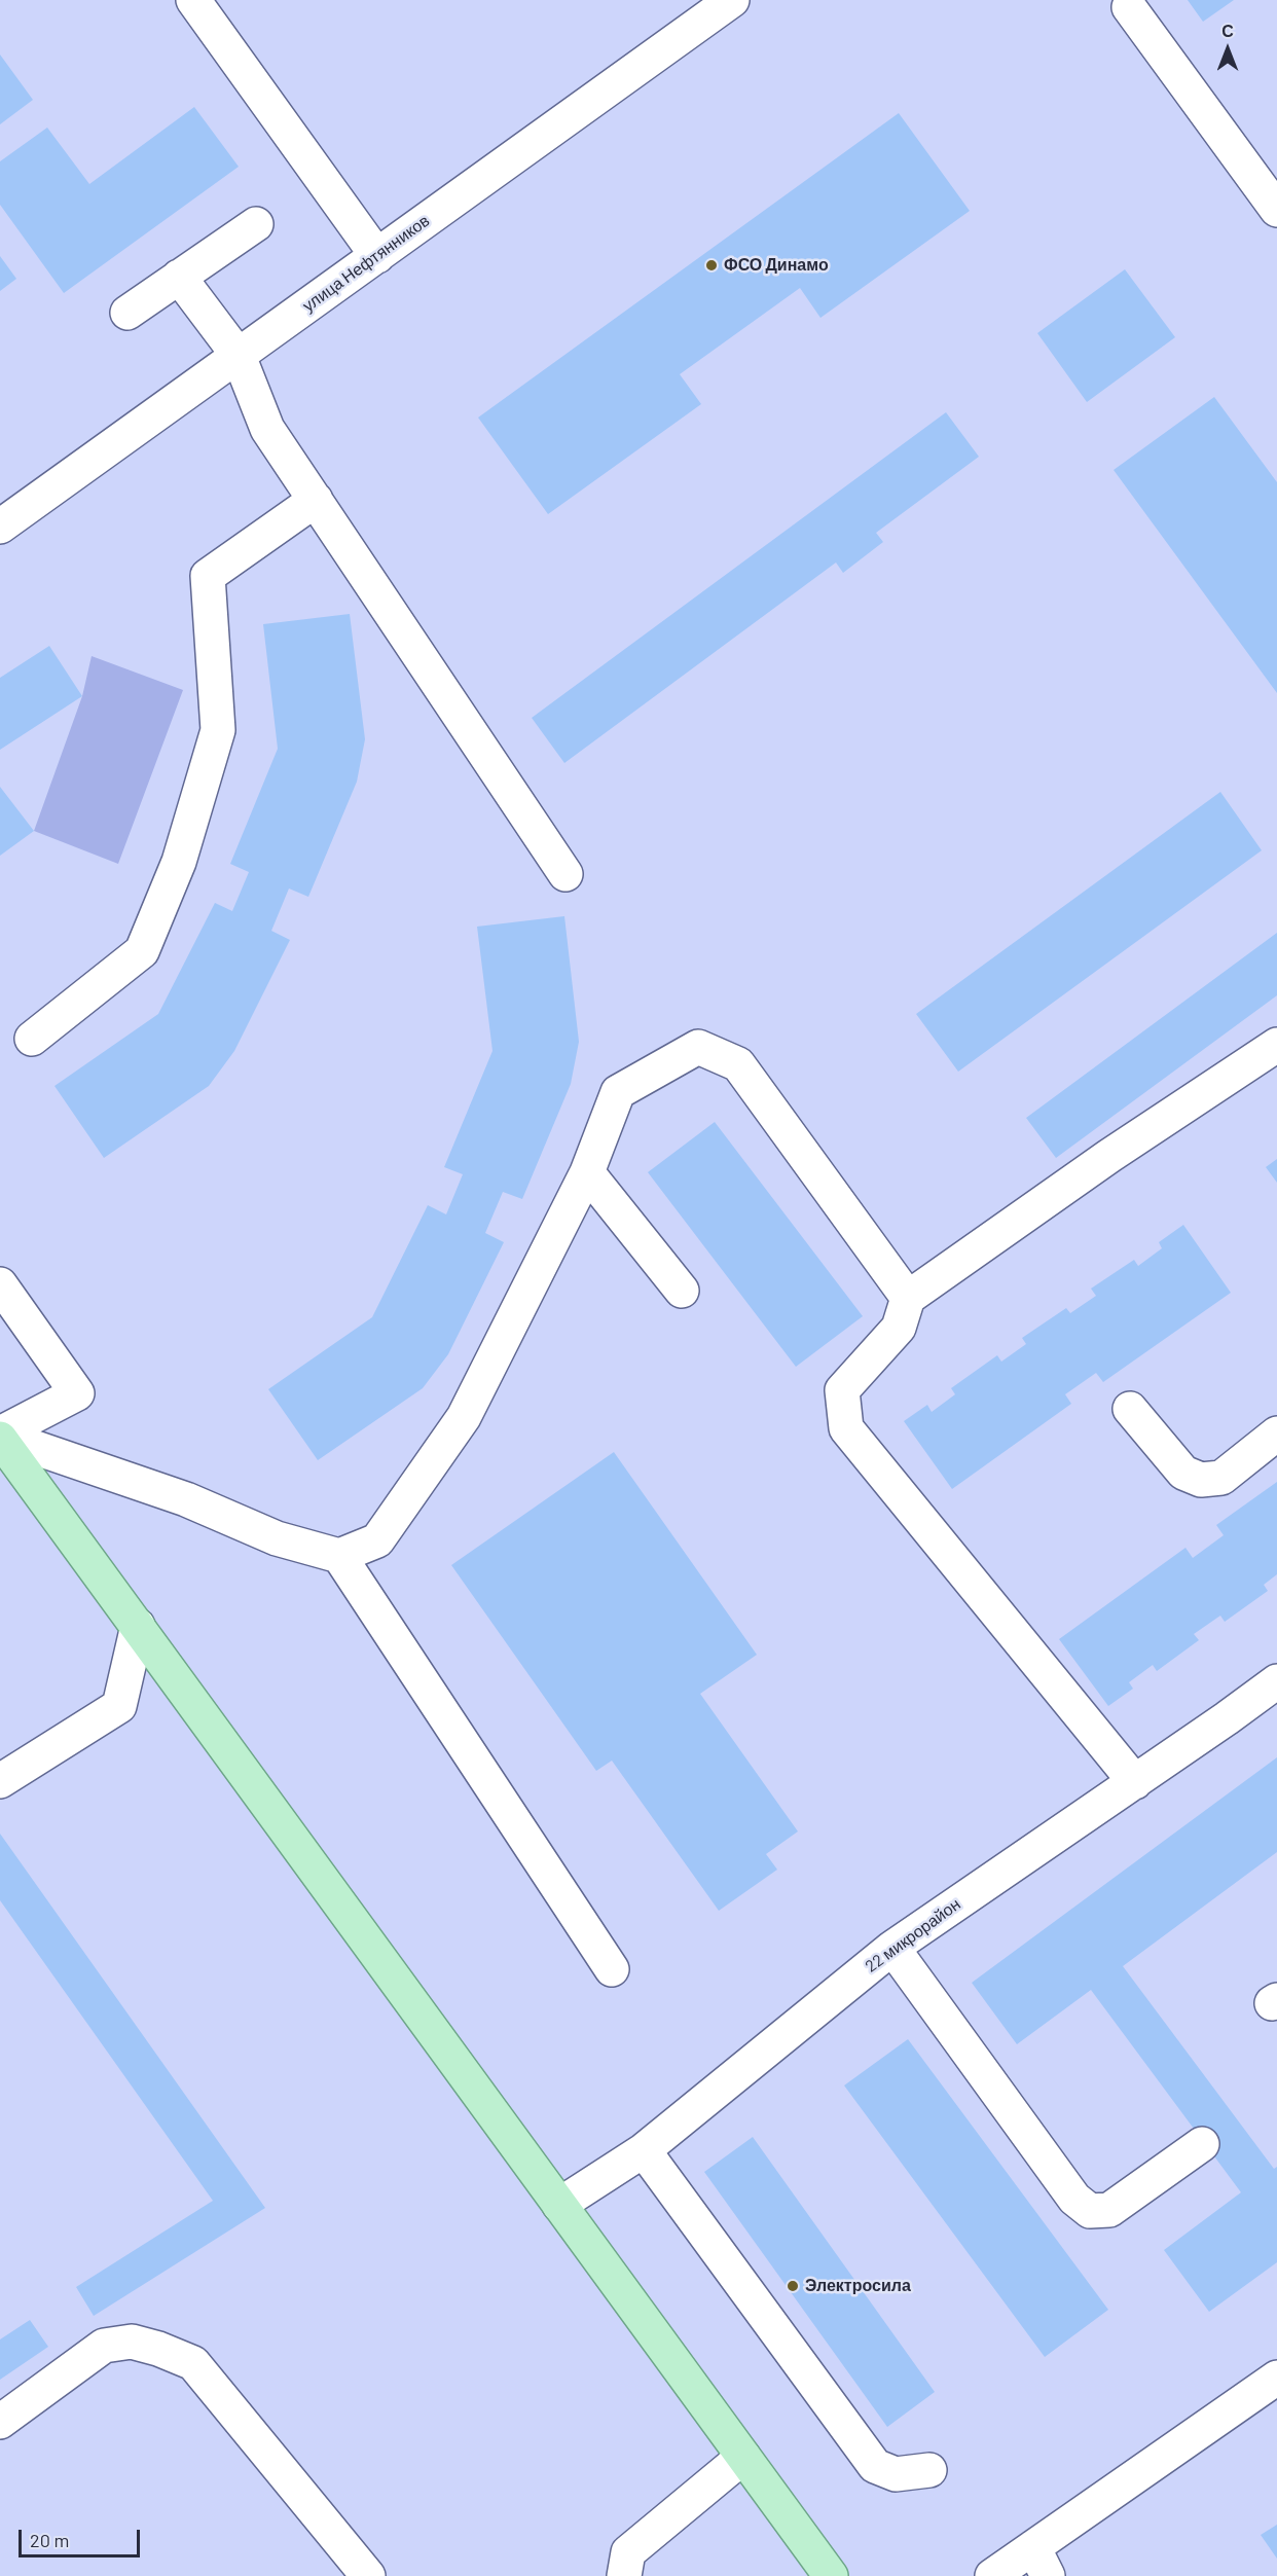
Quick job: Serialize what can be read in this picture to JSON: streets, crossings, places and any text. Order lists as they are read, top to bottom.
{
  "streets": {
    "street": ["улица Нефтянников", "22 микрорайон"]
  },
  "places": ["ФСО Динамо", "Электросила"],
  "scale_bar": "20 m",
  "north": "top"
}
